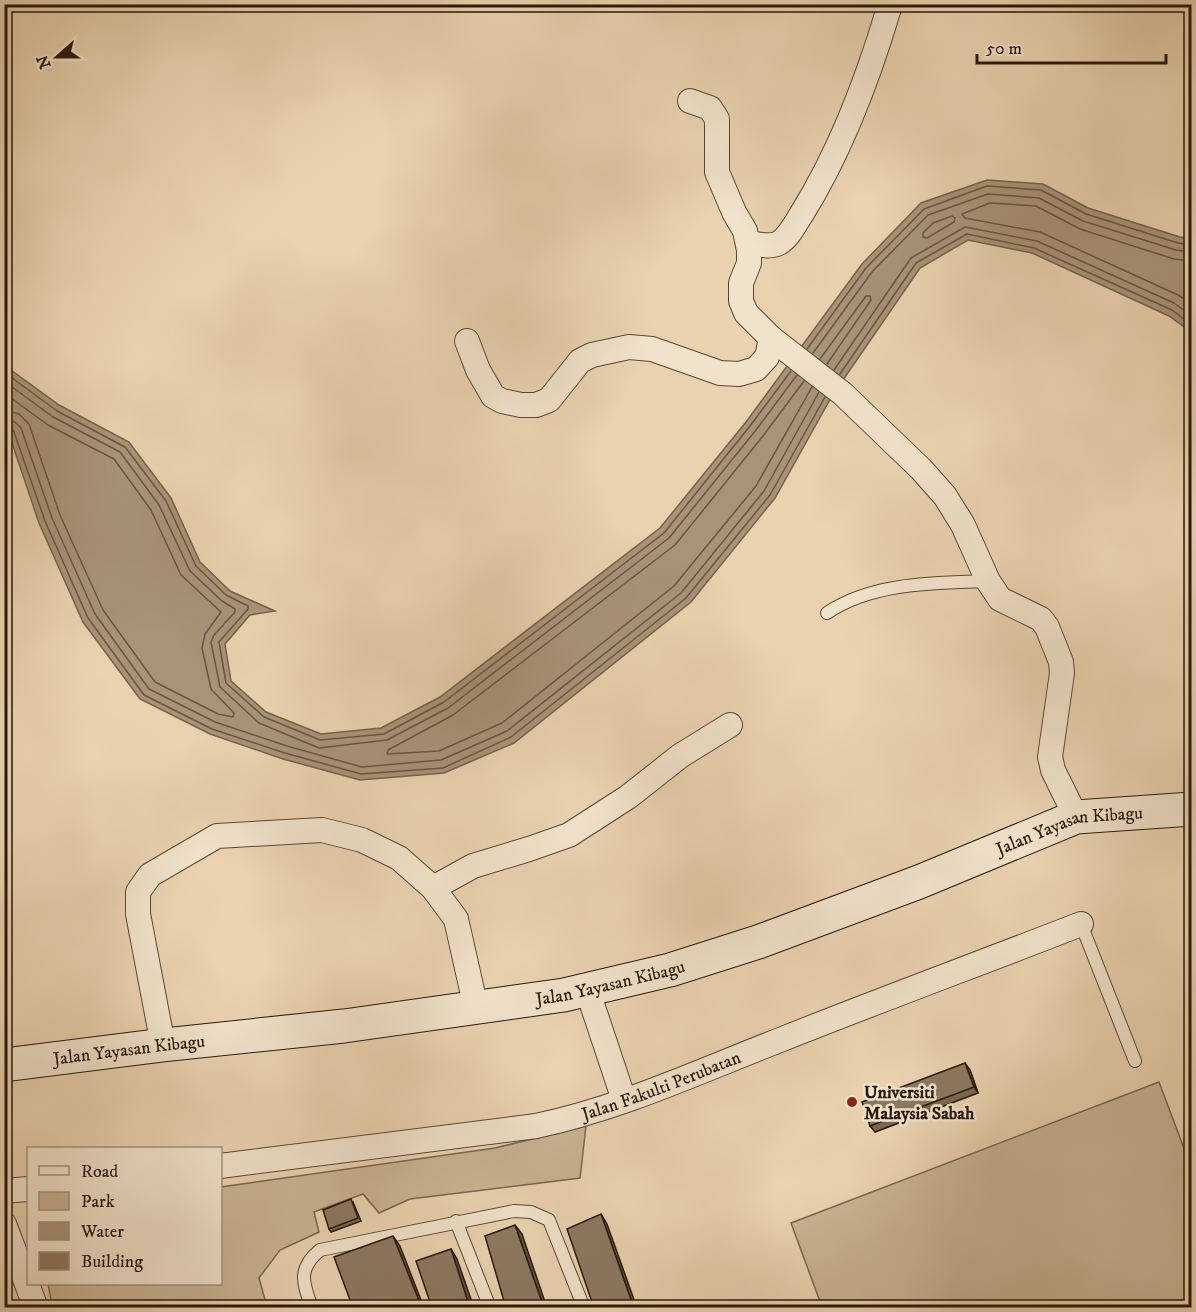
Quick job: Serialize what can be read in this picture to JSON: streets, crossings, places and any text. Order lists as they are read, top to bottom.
{
  "streets": {
    "street": ["Jalan Yayasan Kibagu", "Jalan Fakulti Perubatan"]
  },
  "places": ["Universiti Malaysia Sabah"],
  "legend": [
    "Road",
    "Park",
    "Water",
    "Building"
  ],
  "scale_bar": "50 m",
  "north": "left"
}
